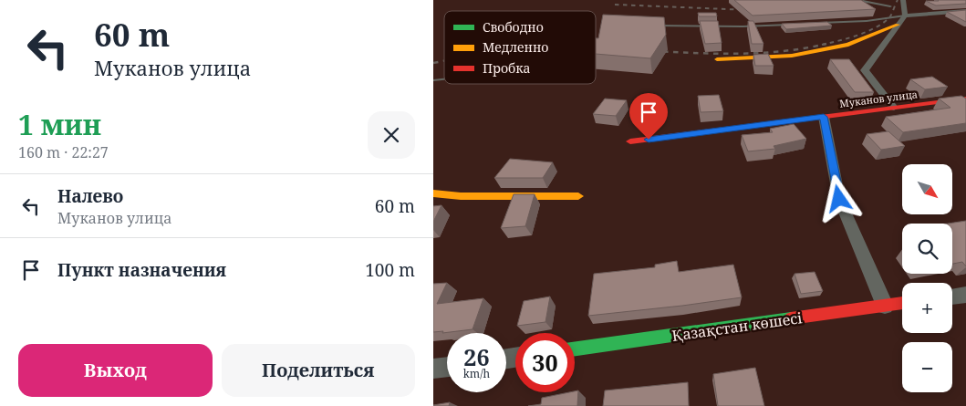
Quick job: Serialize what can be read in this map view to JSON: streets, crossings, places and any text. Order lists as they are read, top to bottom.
{
  "streets": {
    "street": ["Муканов улица", "Қазақстан көшесі"]
  },
  "legend": ["Свободно", "Медленно", "Пробка"],
  "north": "bottom right",
  "page": {
    "turn": ["60 m", "Муканов улица"],
    "heading": ["1 мин", "160 m · 22:27"],
    "map_buttons": ["+", "−"],
    "list": [
      {
        "name": "Налево",
        "note": "Муканов улица",
        "value": "60 m"
      },
      {
        "name": "Пункт назначения",
        "value": "100 m"
      }
    ],
    "speed": "26 km/h",
    "limit": "30",
    "buttons": ["Выход", "Поделиться"]
  }
}
